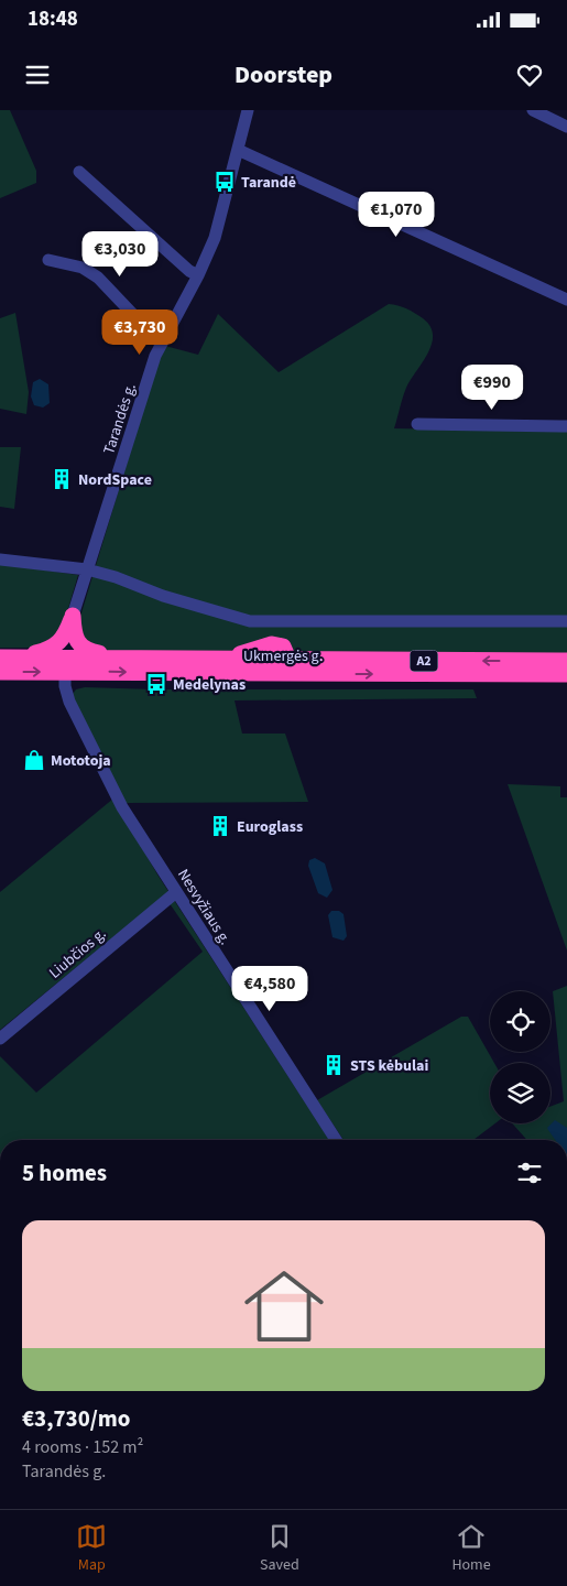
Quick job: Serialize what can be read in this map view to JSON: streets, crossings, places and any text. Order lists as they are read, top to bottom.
{
  "streets": {
    "highway": ["Ukmergės g.", "A2"],
    "street": ["Tarandės g.", "Nesvyžiaus g.", "Liubčios g."]
  },
  "crossings": [
    ["Ukmergės g.", "Nesvyžiaus g."],
    ["Nesvyžiaus g.", "Liubčios g."]
  ],
  "places": {
    "bus stop": ["Tarandė", "Medelynas"],
    "building": ["NordSpace", "Euroglass", "STS kėbulai"],
    "shop": ["Mototoja"]
  },
  "page": {
    "status": "18:48",
    "header": "Doorstep",
    "price": [
      "€1,070",
      "€3,030",
      "€3,730",
      "€990",
      "€4,580"
    ],
    "heading": "5 homes",
    "list": [
      {
        "name": "€3,730/mo",
        "note": "4 rooms · 152 m² · Tarandės g."
      }
    ],
    "tabs": ["Map", "Saved", "Home"]
  }
}
